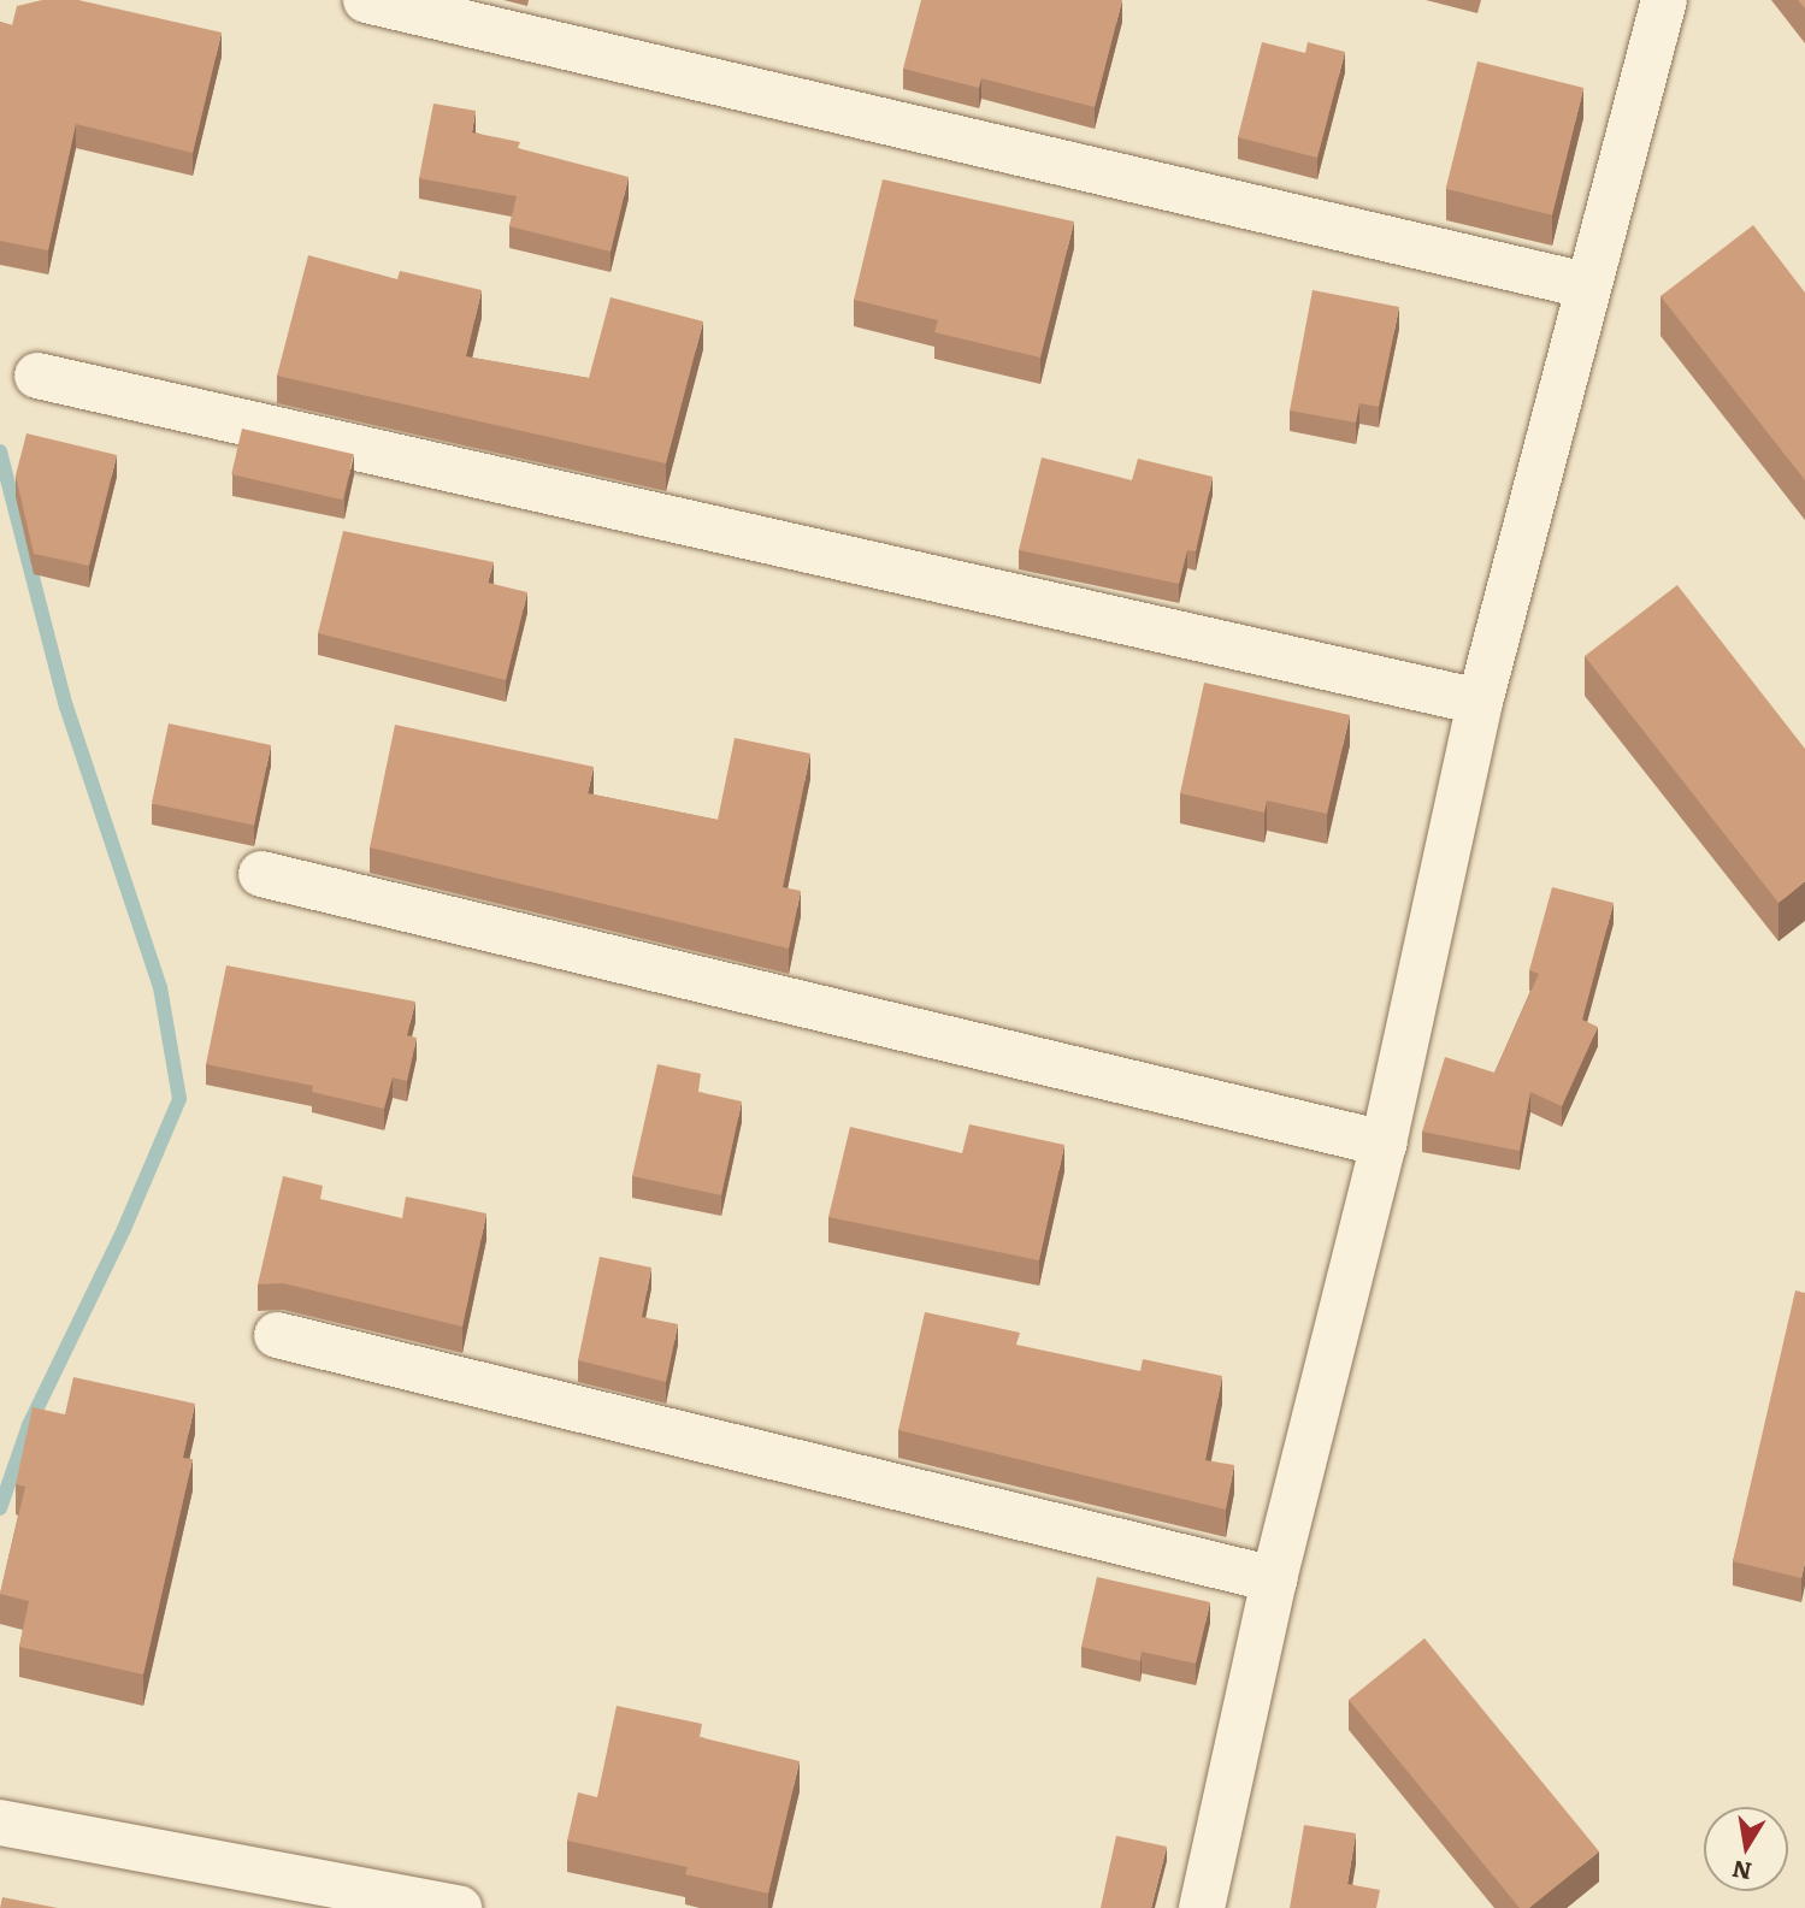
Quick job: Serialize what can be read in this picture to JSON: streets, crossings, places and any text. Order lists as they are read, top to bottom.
{
  "north": "bottom"
}
